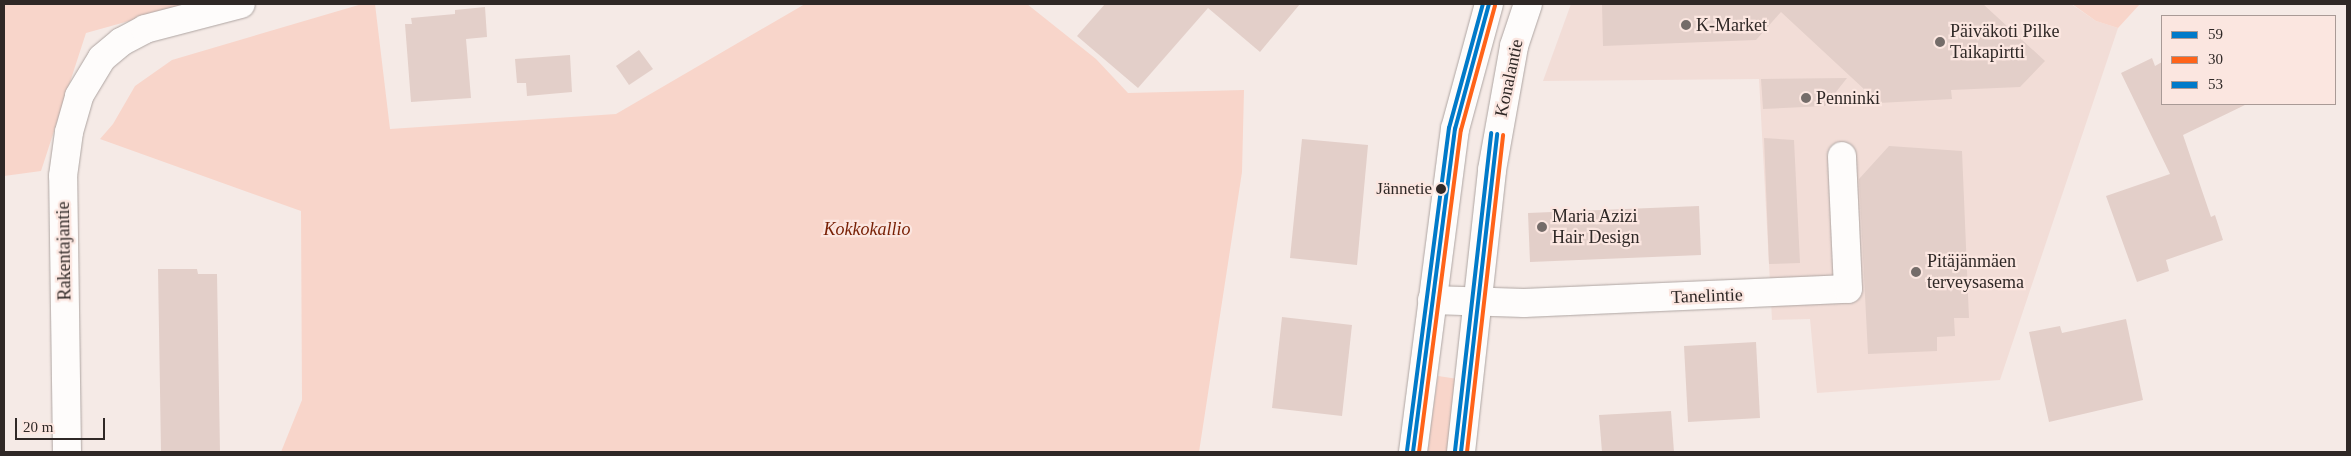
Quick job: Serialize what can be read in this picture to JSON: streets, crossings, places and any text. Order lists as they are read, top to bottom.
{
  "streets": {
    "street": ["Konalantie", "Rakentajantie", "Tanelintie"]
  },
  "crossings": [
    ["Konalantie", "Tanelintie"]
  ],
  "parks": ["Kokkokallio"],
  "places": [
    "K-Market",
    "Päiväkoti Pilke Taikapirtti",
    "Penninki",
    "Jännetie",
    "Maria Azizi Hair Design",
    "Pitäjänmäen terveysasema"
  ],
  "lines": ["transit line 59", "transit line 53", "transit line 30"],
  "legend": ["59", "30", "53"],
  "scale_bar": "20 m"
}
